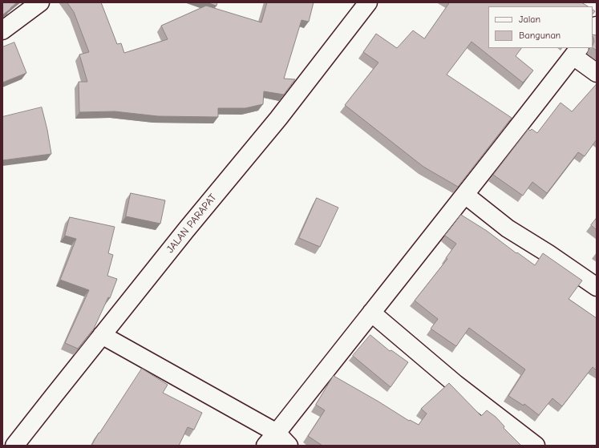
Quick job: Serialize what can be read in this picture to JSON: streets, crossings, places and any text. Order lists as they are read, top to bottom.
{
  "streets": {
    "street": ["JALAN PARAPAT"]
  },
  "legend": ["Jalan", "Bangunan"]
}
